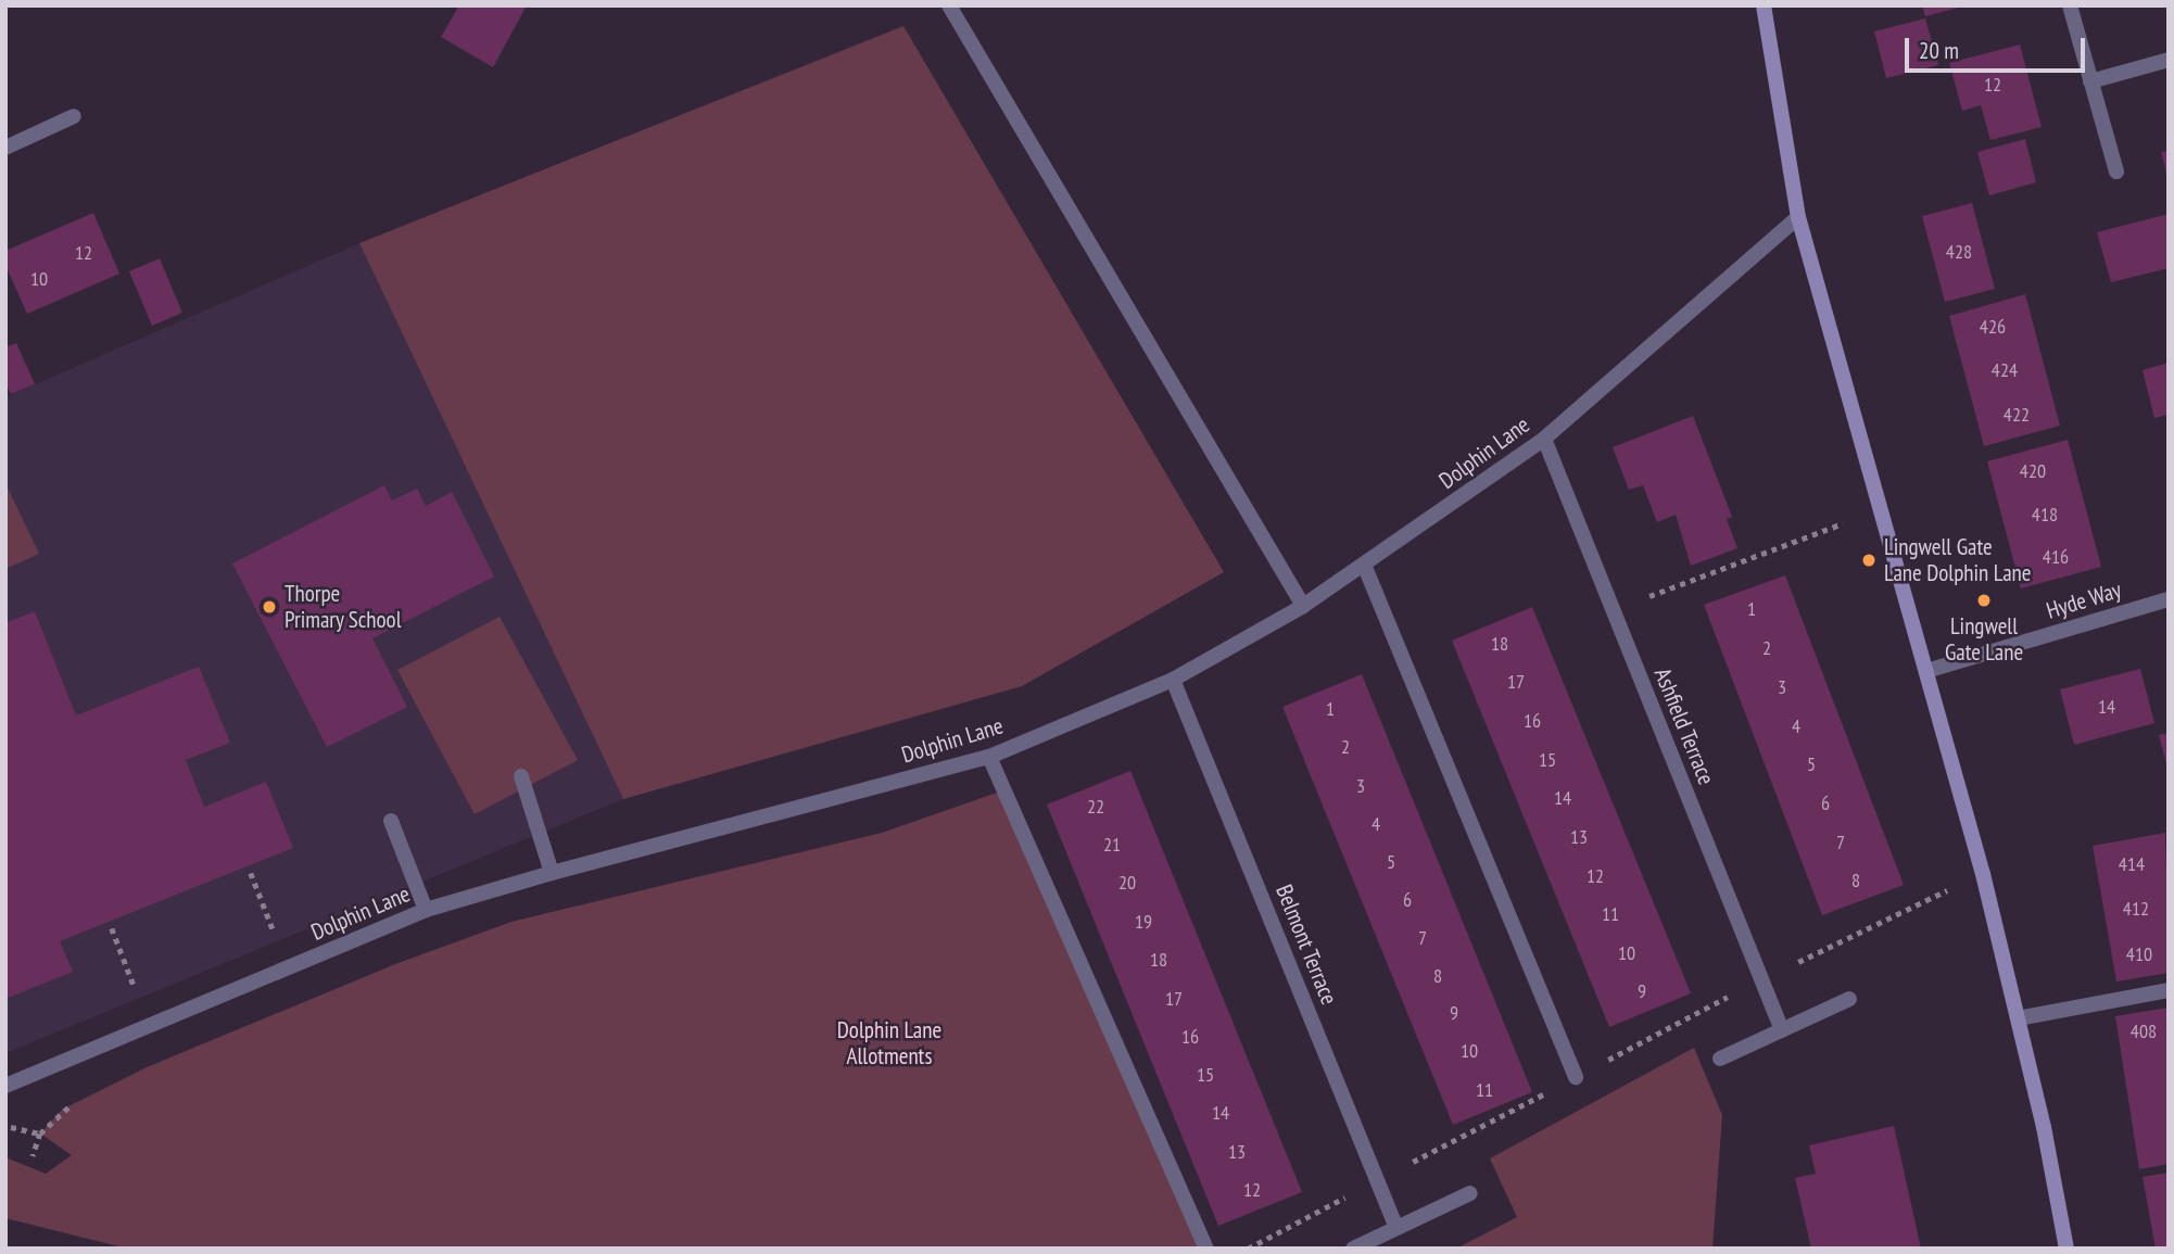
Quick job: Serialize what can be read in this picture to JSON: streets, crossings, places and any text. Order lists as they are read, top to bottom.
{
  "streets": {
    "street": [
      "Dolphin Lane",
      "Hyde Way",
      "Ashfield Terrace",
      "Belmont Terrace"
    ]
  },
  "crossings": [
    ["Dolphin Lane", "Ashfield Terrace"],
    ["Dolphin Lane", "Belmont Terrace"]
  ],
  "parks": ["Dolphin Lane Allotments"],
  "places": ["Lingwell Gate Lane Dolphin Lane", "Lingwell Gate Lane", "Thorpe Primary School"],
  "house_numbers": [
    "12",
    "428",
    "12",
    "10",
    "426",
    "424",
    "422",
    "420",
    "418",
    "416",
    "1",
    "18",
    "2",
    "17",
    "3",
    "14",
    "1",
    "16",
    "4",
    "2",
    "15",
    "5",
    "3",
    "14",
    "6",
    "22",
    "4",
    "13",
    "7",
    "21",
    "5",
    "414",
    "12",
    "8",
    "20",
    "6",
    "412",
    "11",
    "19",
    "7",
    "10",
    "410",
    "18",
    "8",
    "9",
    "17",
    "9",
    "408",
    "16",
    "10",
    "15",
    "11",
    "14",
    "13",
    "12"
  ],
  "scale_bar": "20 m"
}
